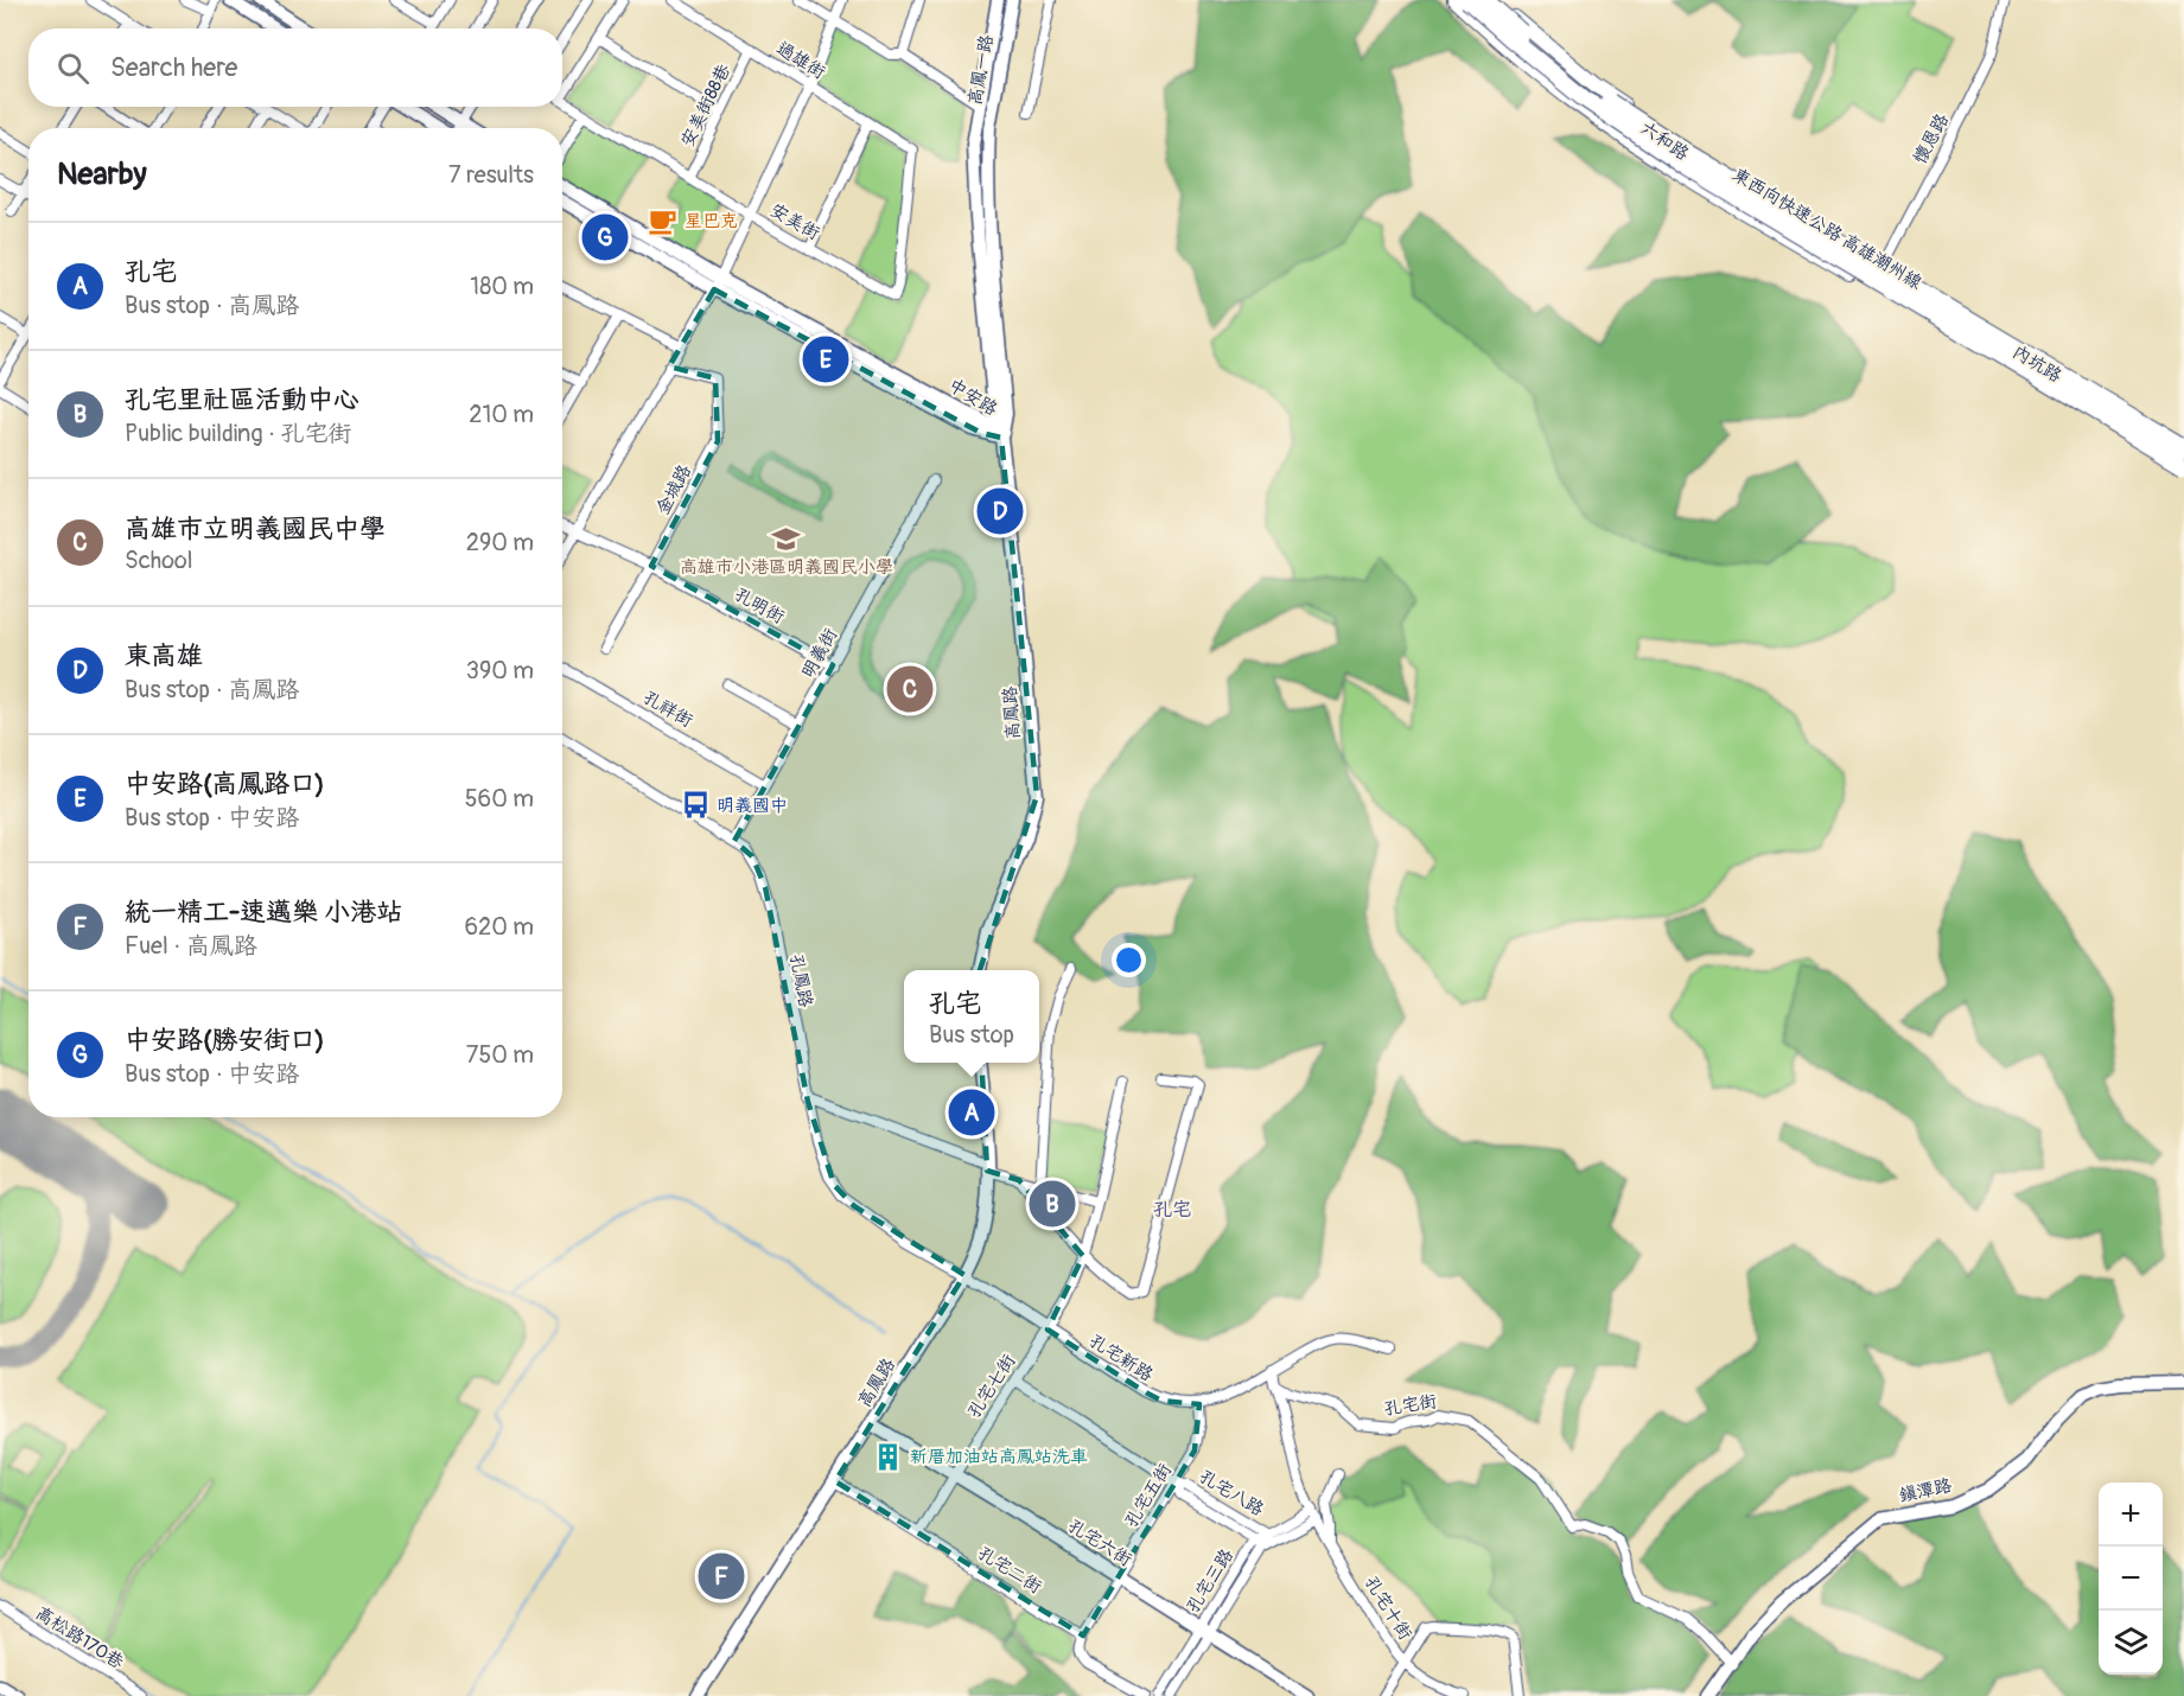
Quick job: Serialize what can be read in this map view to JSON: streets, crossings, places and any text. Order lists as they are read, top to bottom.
{
  "streets": {
    "highway": ["東西向快速公路 高雄潮州線"],
    "main road": ["六和路", "內坑路"],
    "street": [
      "過雄街",
      "高鳳一路",
      "安美街88巷",
      "懷恩路",
      "安美街",
      "中安路",
      "金城路",
      "孔明街",
      "明義街",
      "孔祥街",
      "高鳳路",
      "孔鳳路",
      "孔宅新路",
      "孔宅七街",
      "孔宅街",
      "鎮潭路",
      "孔宅八路",
      "孔宅五街",
      "孔宅六街",
      "孔宅二街",
      "孔宅三路",
      "孔宅十街",
      "高松路170巷"
    ]
  },
  "crossings": [
    ["過雄街", "安美街88巷"],
    ["過雄街", "安美街"],
    ["高鳳一路", "高鳳路"],
    ["安美街88巷", "安美街"],
    ["懷恩路", "六和路"],
    ["懷恩路", "內坑路"],
    ["六和路", "內坑路"],
    ["中安路", "高鳳路"],
    ["金城路", "孔明街"],
    ["孔明街", "明義街"],
    ["明義街", "孔祥街"],
    ["明義街", "孔鳳路"],
    ["高鳳路", "孔鳳路"],
    ["高鳳路", "孔宅新路"],
    ["高鳳路", "孔宅六街"],
    ["高鳳路", "孔宅二街"],
    ["孔鳳路", "孔宅新路"],
    ["孔宅新路", "孔宅七街"],
    ["孔宅新路", "孔宅五街"],
    ["孔宅七街", "孔宅八路"],
    ["孔宅七街", "孔宅六街"],
    ["孔宅七街", "孔宅二街"],
    ["孔宅街", "鎮潭路"],
    ["孔宅街", "孔宅十街"],
    ["孔宅八路", "孔宅五街"],
    ["孔宅八路", "孔宅三路"],
    ["孔宅五街", "孔宅六街"],
    ["孔宅五街", "孔宅二街"],
    ["孔宅六街", "孔宅三路"],
    ["孔宅三路", "孔宅十街"]
  ],
  "districts": ["孔宅"],
  "places": {
    "cafe": ["星巴克"],
    "school or university": ["高雄市小港區明義國民小學"],
    "bus stop": ["明義國中"],
    "building": ["新厝加油站高鳳站洗車"]
  },
  "page": {
    "search": "Search here",
    "heading": ["Nearby", "7 results"],
    "pins": [
      "G",
      "E",
      "D",
      "C",
      "A",
      "B",
      "F"
    ],
    "list": [
      {
        "mark": "A",
        "name": "孔宅",
        "note": "Bus stop · 高鳳路",
        "value": "180 m"
      },
      {
        "mark": "B",
        "name": "孔宅里社區活動中心",
        "note": "Public building · 孔宅街",
        "value": "210 m"
      },
      {
        "mark": "C",
        "name": "高雄市立明義國民中學",
        "note": "School",
        "value": "290 m"
      },
      {
        "mark": "D",
        "name": "東高雄",
        "note": "Bus stop · 高鳳路",
        "value": "390 m"
      },
      {
        "mark": "E",
        "name": "中安路(高鳳路口)",
        "note": "Bus stop · 中安路",
        "value": "560 m"
      },
      {
        "mark": "F",
        "name": "統一精工-速邁樂 小港站",
        "note": "Fuel · 高鳳路",
        "value": "620 m"
      },
      {
        "mark": "G",
        "name": "中安路(勝安街口)",
        "note": "Bus stop · 中安路",
        "value": "750 m"
      }
    ],
    "popup": ["孔宅", "Bus stop"],
    "map_buttons": ["+", "−"]
  }
}
